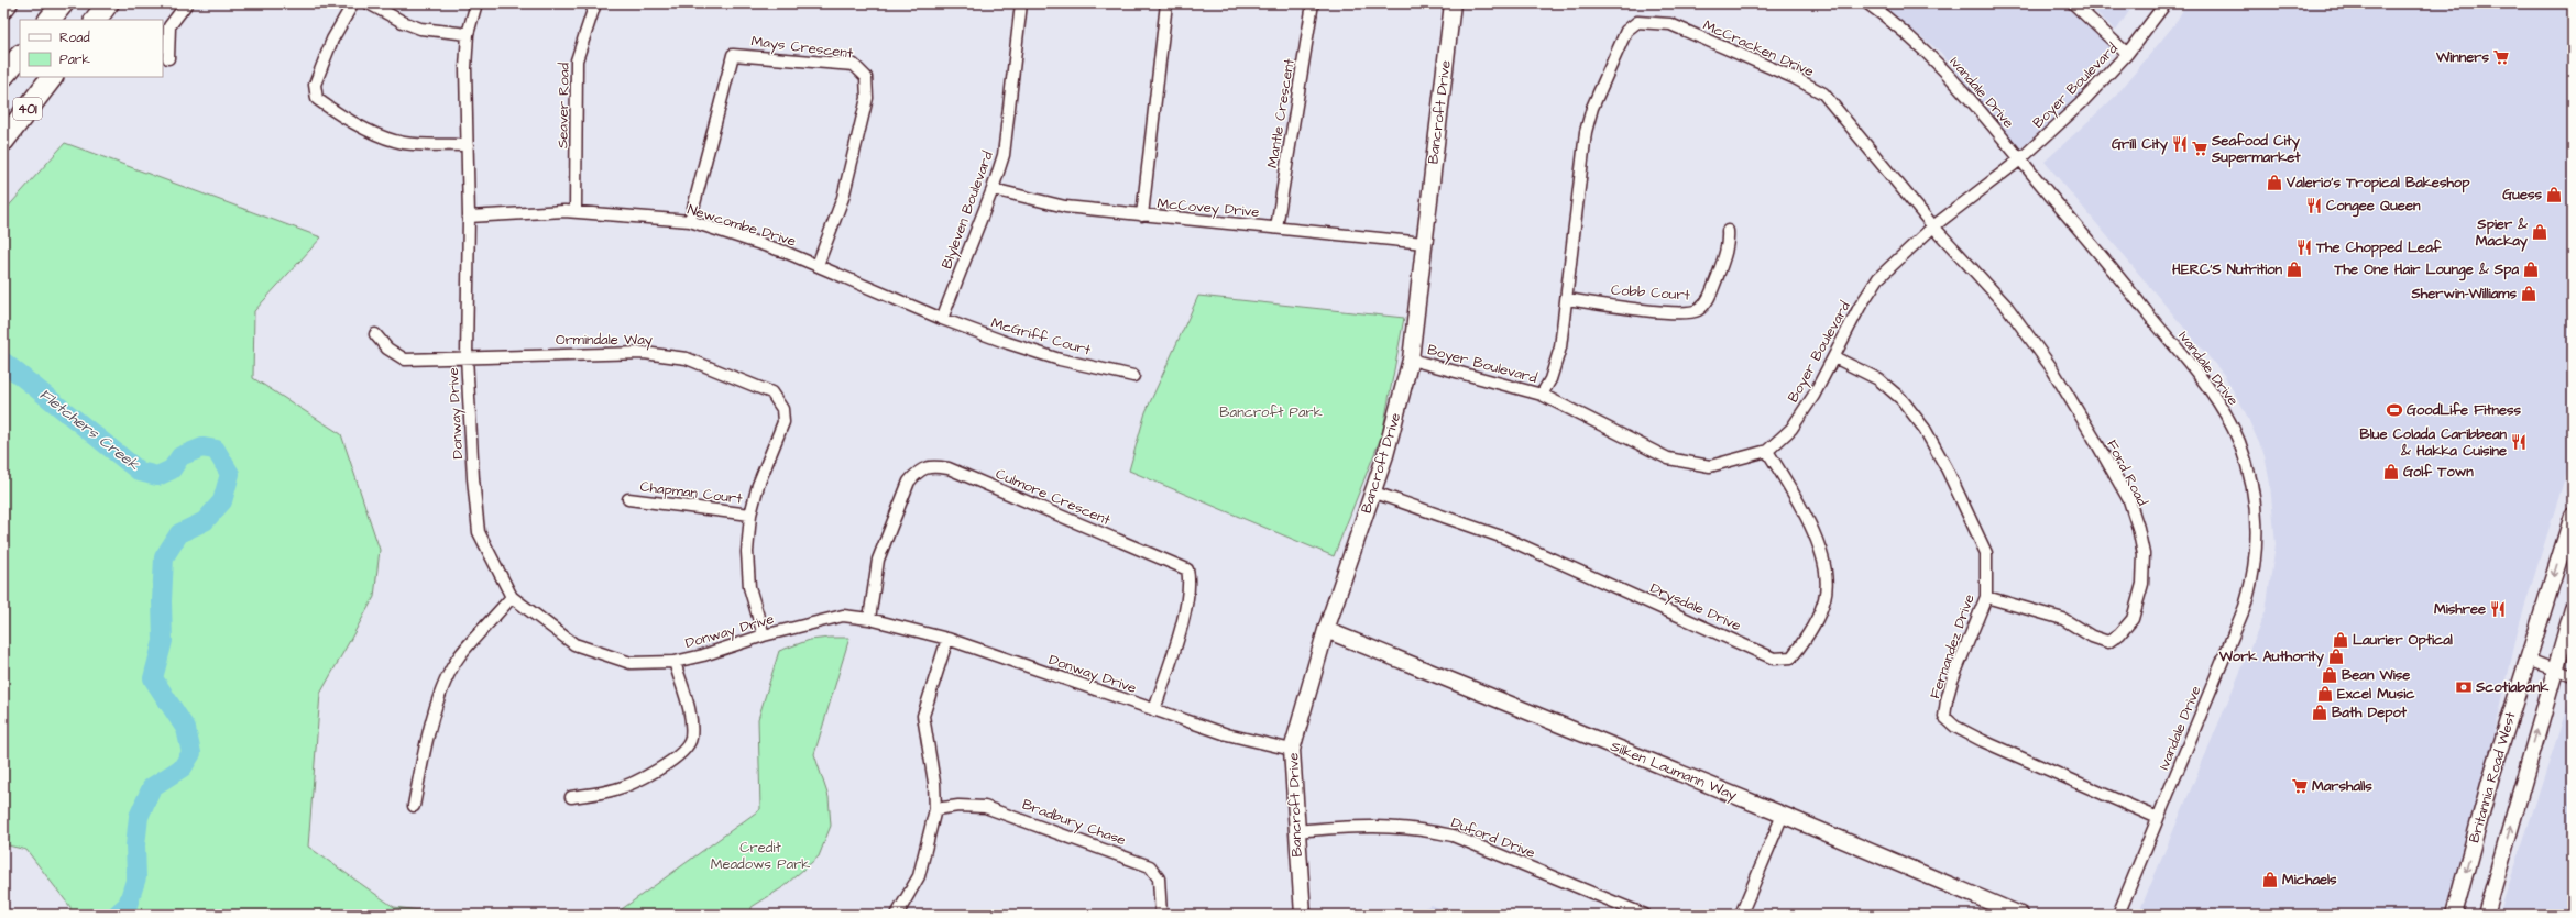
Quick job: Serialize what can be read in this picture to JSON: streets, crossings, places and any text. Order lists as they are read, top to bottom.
{
  "streets": {
    "highway": ["401"],
    "street": [
      "Mays Crescent",
      "McCracken Drive",
      "Boyer Boulevard",
      "Ivandale Drive",
      "Seaver Road",
      "Bancroft Drive",
      "Mantle Crescent",
      "McCovey Drive",
      "Blyleven Boulevard",
      "Newcombe Drive",
      "Cobb Court",
      "McGriff Court",
      "Ormindale Way",
      "Donway Drive",
      "Ford Road",
      "Chapman Court",
      "Culmore Crescent",
      "Drysdale Drive",
      "Fernandez Drive",
      "Silken Laumann Way",
      "Britannia Road West",
      "Bradbury Chase",
      "Duford Drive"
    ]
  },
  "crossings": [
    ["Mays Crescent", "Newcombe Drive"],
    ["McCracken Drive", "Boyer Boulevard"],
    ["McCracken Drive", "Cobb Court"],
    ["McCracken Drive", "Ford Road"],
    ["Boyer Boulevard", "Ivandale Drive"],
    ["Boyer Boulevard", "Bancroft Drive"],
    ["Boyer Boulevard", "Ford Road"],
    ["Boyer Boulevard", "Drysdale Drive"],
    ["Boyer Boulevard", "Fernandez Drive"],
    ["Ivandale Drive", "Fernandez Drive"],
    ["Seaver Road", "Newcombe Drive"],
    ["Bancroft Drive", "McCovey Drive"],
    ["Bancroft Drive", "Donway Drive"],
    ["Bancroft Drive", "Drysdale Drive"],
    ["Bancroft Drive", "Silken Laumann Way"],
    ["Bancroft Drive", "Duford Drive"],
    ["Mantle Crescent", "McCovey Drive"],
    ["McCovey Drive", "Blyleven Boulevard"],
    ["Blyleven Boulevard", "Newcombe Drive"],
    ["Blyleven Boulevard", "McGriff Court"],
    ["Newcombe Drive", "McGriff Court"],
    ["Newcombe Drive", "Donway Drive"],
    ["Ormindale Way", "Donway Drive"],
    ["Ormindale Way", "Chapman Court"],
    ["Donway Drive", "Culmore Crescent"],
    ["Ford Road", "Fernandez Drive"]
  ],
  "water": ["Fletchers Creek"],
  "parks": ["Bancroft Park", "Credit Meadows Park"],
  "places": {
    "supermarket": ["Winners", "Seafood City Supermarket", "Marshalls"],
    "restaurant": [
      "Grill City",
      "Congee Queen",
      "The Chopped Leaf",
      "Blue Colada Caribbean & Hakka Cuisine",
      "Mishree"
    ],
    "shop": [
      "Valerio's Tropical Bakeshop",
      "Guess",
      "Spier & Mackay",
      "HERC'S Nutrition",
      "The One Hair Lounge & Spa",
      "Sherwin-Williams",
      "Golf Town",
      "Laurier Optical",
      "Work Authority",
      "Bean Wise",
      "Excel Music",
      "Bath Depot",
      "Michaels"
    ],
    "sports": ["GoodLife Fitness"],
    "bank": ["Scotiabank"]
  },
  "legend": ["Road", "Park"]
}
